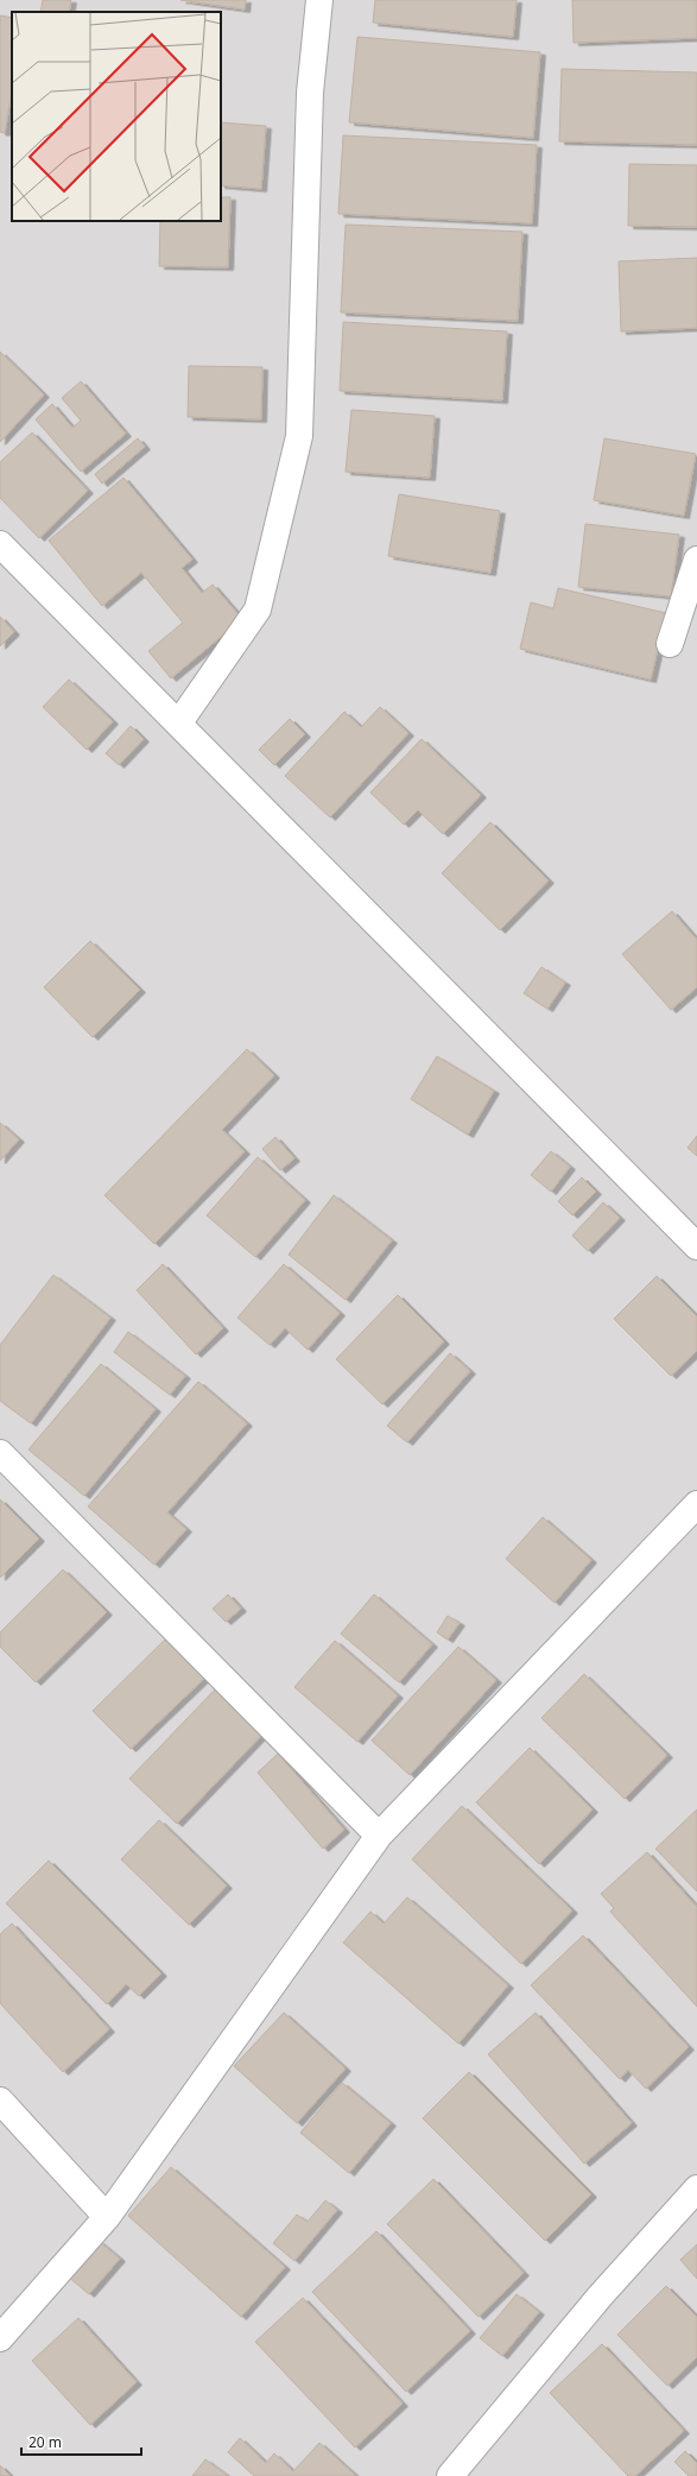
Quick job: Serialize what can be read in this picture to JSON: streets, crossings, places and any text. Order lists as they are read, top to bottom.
{
  "scale_bar": "20 m"
}
